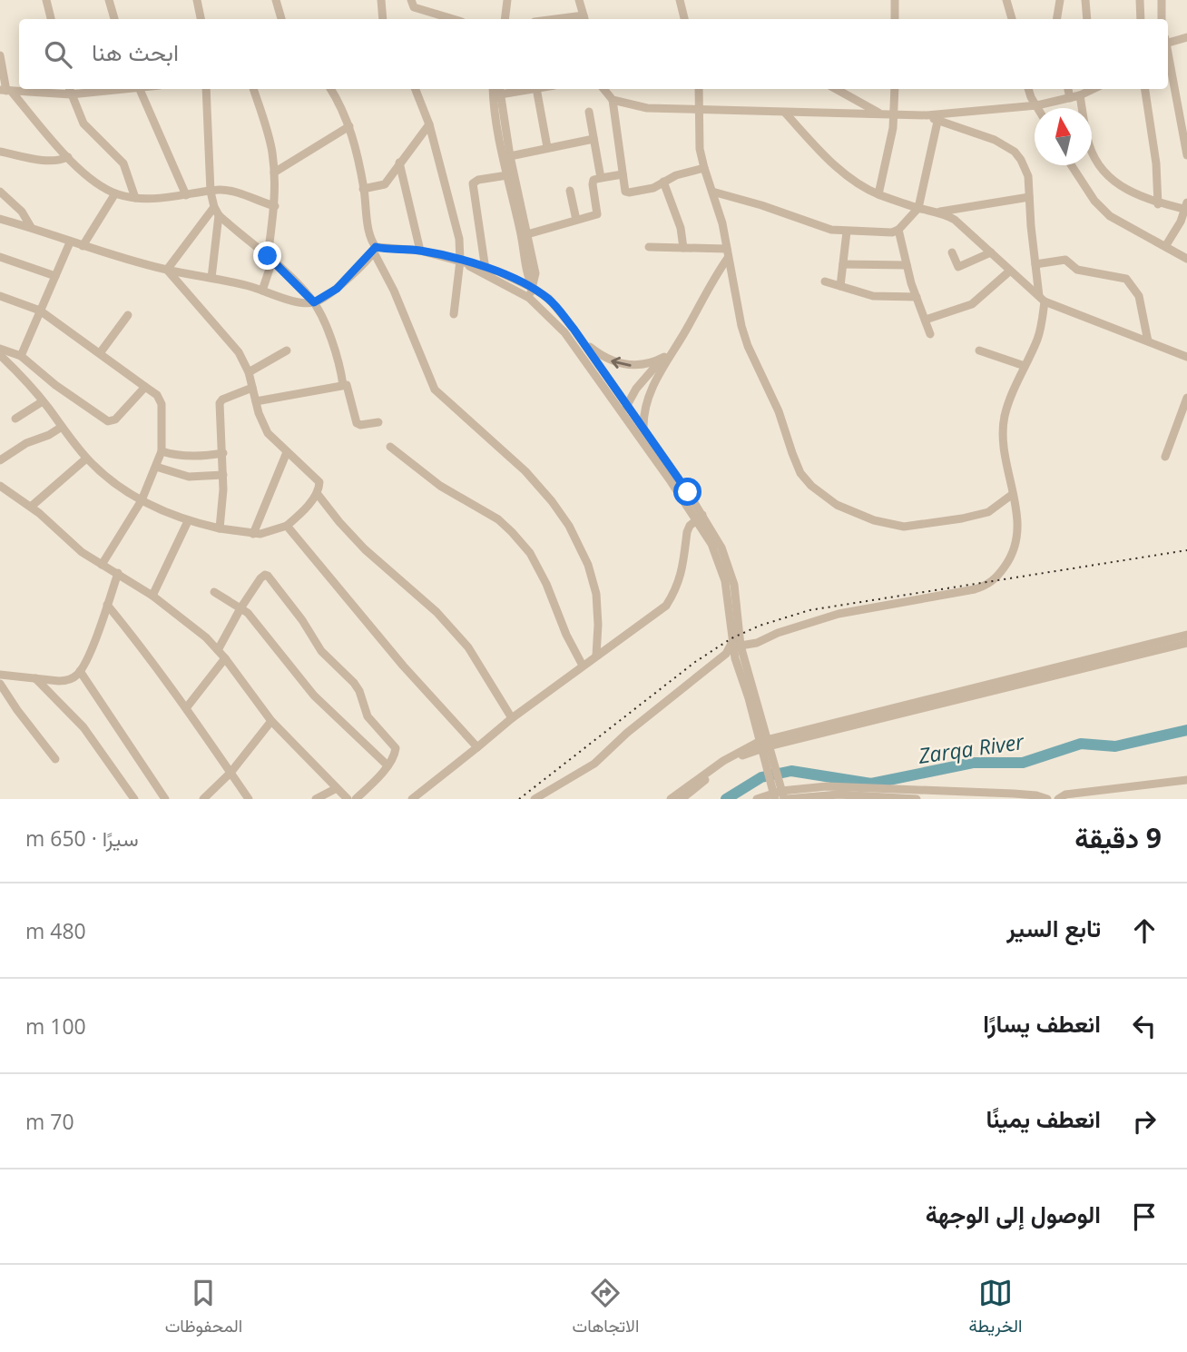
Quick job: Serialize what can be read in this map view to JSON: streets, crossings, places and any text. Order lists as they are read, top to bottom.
{
  "water": ["Zarqa River"],
  "north": "top",
  "page": {
    "search": "ابحث هنا",
    "heading": ["9 دقيقة", "سيرًا · 650 m"],
    "list": [
      ["تابع السير", "480 m"],
      ["انعطف يسارًا", "100 m"],
      ["انعطف يمينًا", "70 m"],
      "الوصول إلى الوجهة"
    ],
    "nav": ["الخريطة", "الاتجاهات", "المحفوظات"]
  }
}
